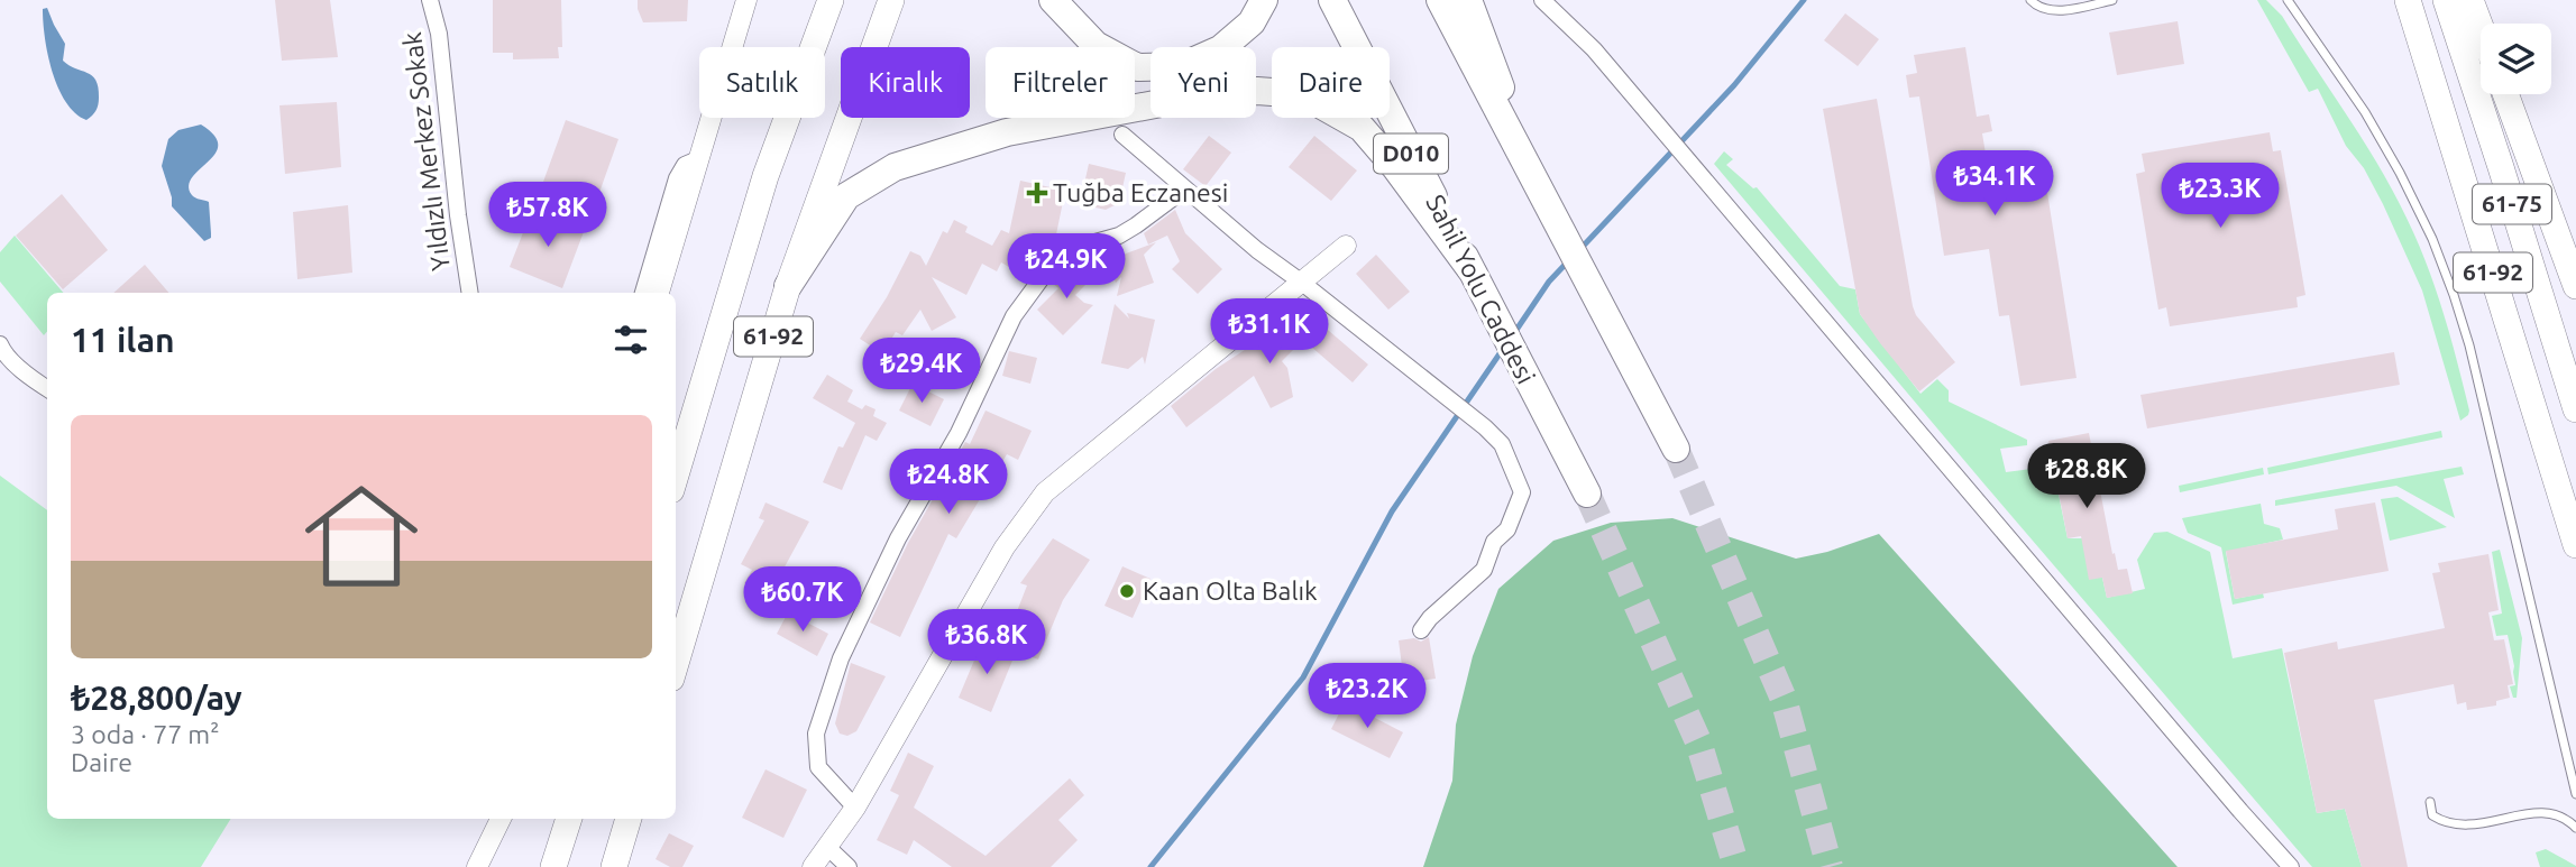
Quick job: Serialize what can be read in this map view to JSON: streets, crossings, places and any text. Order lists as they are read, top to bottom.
{
  "streets": {
    "highway": ["D010", "Sahil Yolu Caddesi"],
    "main road": ["61-75", "61-92"],
    "street": ["Yıldızlı Merkez Sokak"]
  },
  "places": {
    "health": ["Tuğba Eczanesi"],
    "other": ["Kaan Olta Balık"]
  },
  "page": {
    "chip": [
      "Satılık",
      "Kiralık",
      "Filtreler",
      "Yeni",
      "Daire"
    ],
    "price": [
      "₺34.1K",
      "₺23.3K",
      "₺57.8K",
      "₺24.9K",
      "₺31.1K",
      "₺29.4K",
      "₺28.8K",
      "₺24.8K",
      "₺60.7K",
      "₺36.8K",
      "₺23.2K"
    ],
    "heading": "11 ilan",
    "list": [
      {
        "name": "₺28,800/ay",
        "note": "3 oda · 77 m² · Daire"
      }
    ]
  }
}
